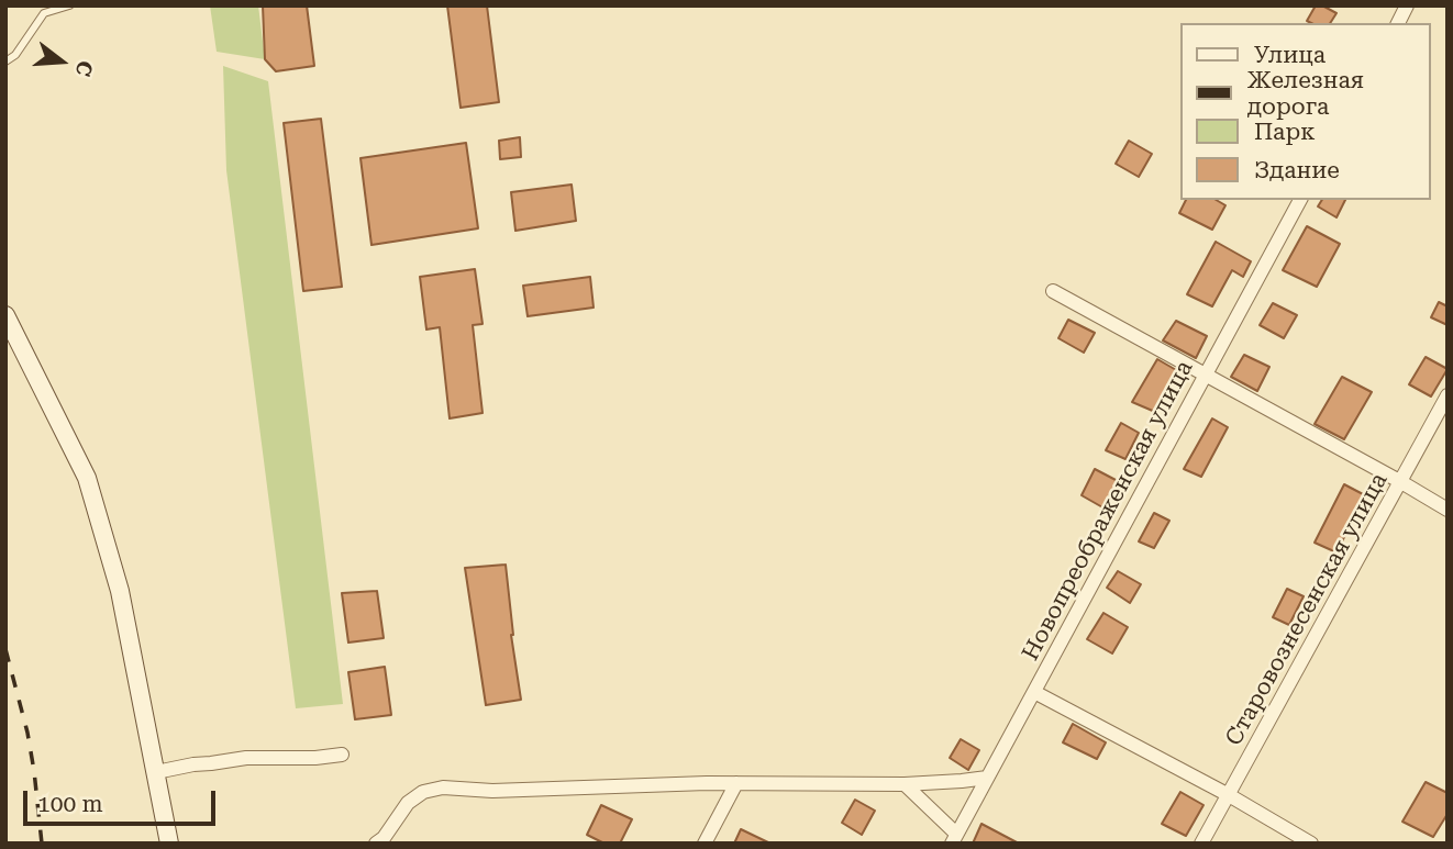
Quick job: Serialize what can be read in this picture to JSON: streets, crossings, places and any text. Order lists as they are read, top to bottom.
{
  "streets": {
    "street": ["Новопреображенская улица", "Старовознесенская улица"]
  },
  "legend": [
    "Улица",
    "Железная дорога",
    "Парк",
    "Здание"
  ],
  "scale_bar": "100 m",
  "north": "right"
}
